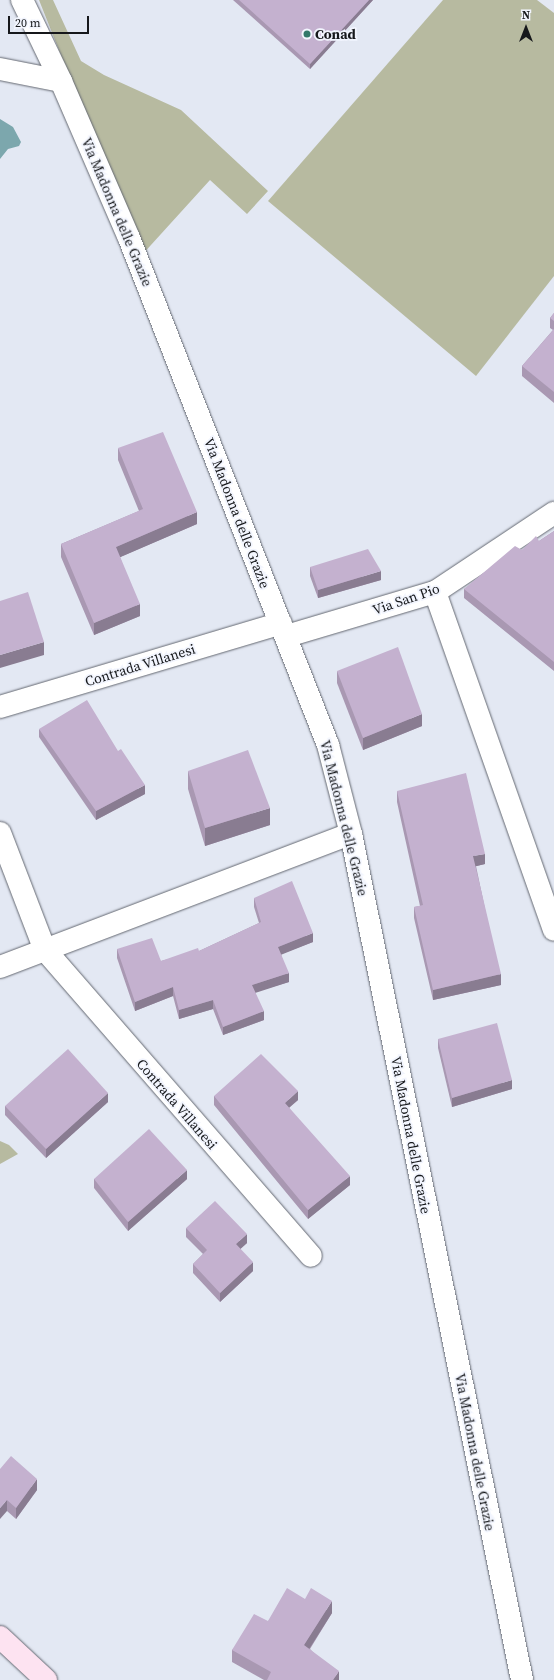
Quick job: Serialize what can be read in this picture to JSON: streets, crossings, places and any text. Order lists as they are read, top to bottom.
{
  "streets": {
    "street": ["Via Madonna delle Grazie", "Via San Pio", "Contrada Villanesi"]
  },
  "crossings": [
    ["Via Madonna delle Grazie", "Via San Pio"],
    ["Via Madonna delle Grazie", "Contrada Villanesi"],
    ["Via San Pio", "Contrada Villanesi"]
  ],
  "places": ["Conad"],
  "scale_bar": "20 m",
  "north": "top"
}
